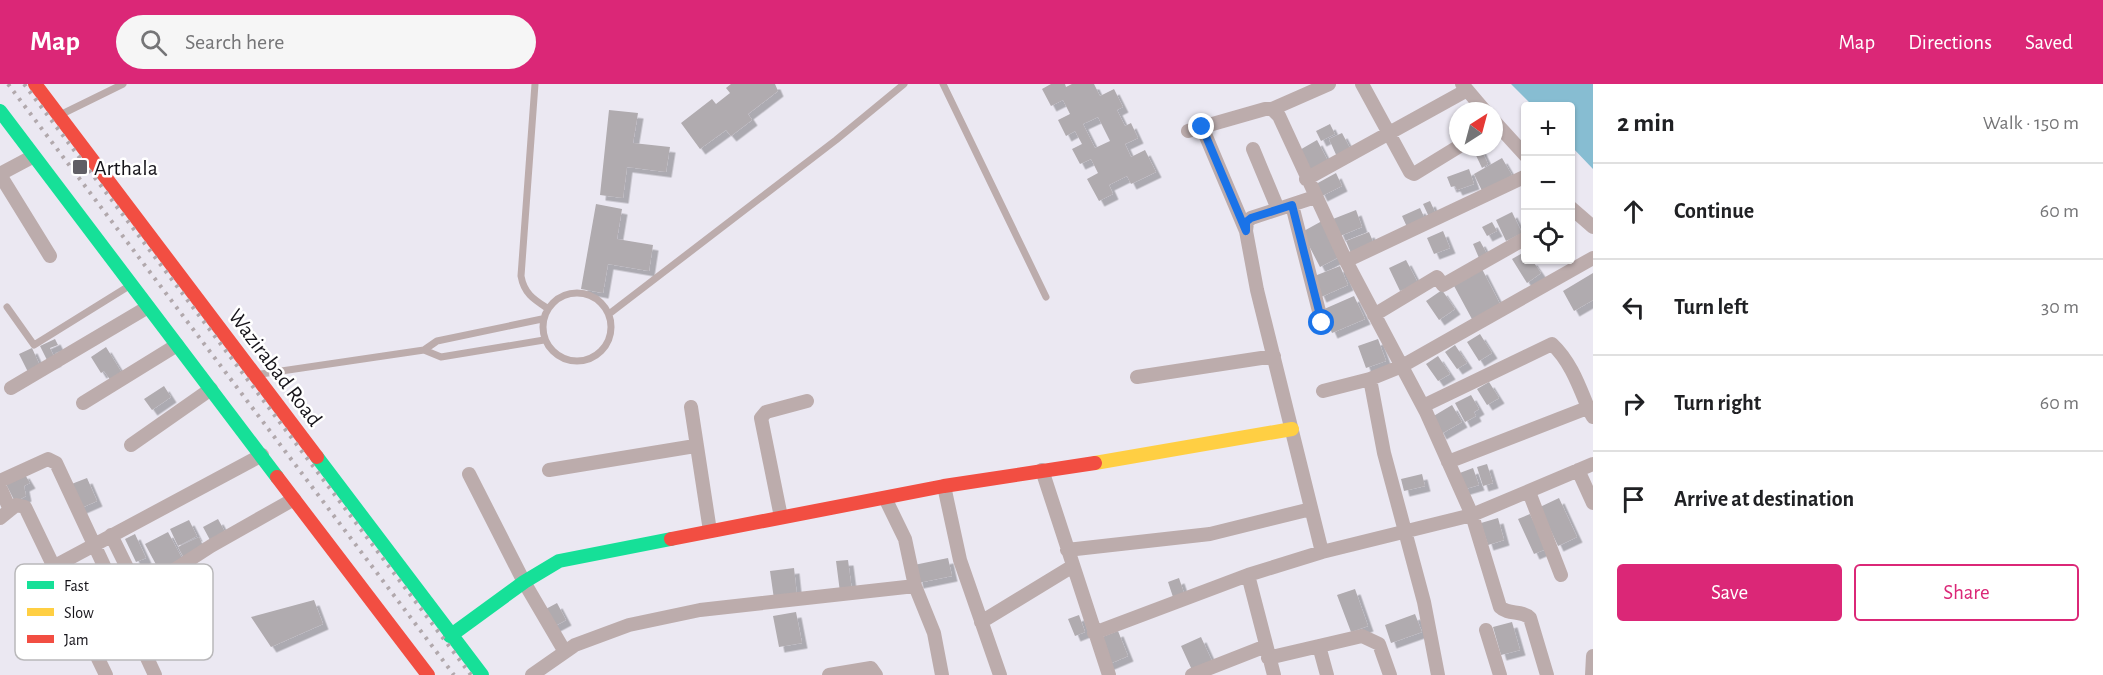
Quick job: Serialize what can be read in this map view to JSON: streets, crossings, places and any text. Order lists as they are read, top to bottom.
{
  "streets": {
    "main road": ["Wazirabad Road"]
  },
  "places": {
    "transit": ["Arthala"]
  },
  "legend": ["Fast", "Slow", "Jam"],
  "north": "top right",
  "page": {
    "header": "Map",
    "search": "Search here",
    "nav": ["Map", "Directions", "Saved"],
    "heading": ["2 min", "Walk · 150 m"],
    "map_buttons": ["+", "−"],
    "list": [
      ["Continue", "60 m"],
      ["Turn left", "30 m"],
      ["Turn right", "60 m"],
      "Arrive at destination"
    ],
    "buttons": ["Save", "Share"]
  }
}
